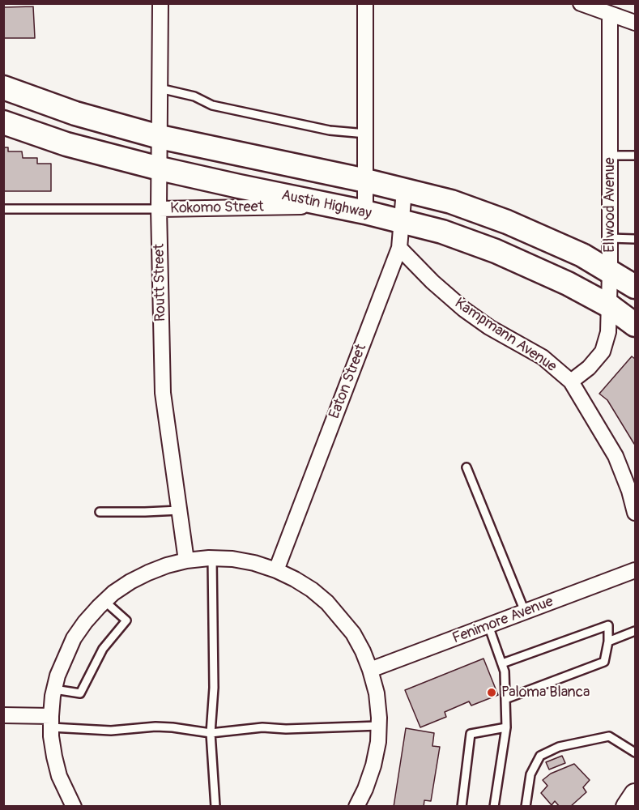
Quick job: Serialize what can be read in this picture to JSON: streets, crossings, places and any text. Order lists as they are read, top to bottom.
{
  "streets": {
    "main road": ["Austin Highway"],
    "street": [
      "Ellwood Avenue",
      "Kokomo Street",
      "Routt Street",
      "Kampmann Avenue",
      "Eaton Street",
      "Fenimore Avenue"
    ]
  },
  "crossings": [
    ["Austin Highway", "Ellwood Avenue"],
    ["Austin Highway", "Kokomo Street"],
    ["Austin Highway", "Routt Street"],
    ["Austin Highway", "Eaton Street"],
    ["Ellwood Avenue", "Kampmann Avenue"],
    ["Kokomo Street", "Routt Street"],
    ["Kampmann Avenue", "Eaton Street"]
  ],
  "places": ["Paloma Blanca"]
}
